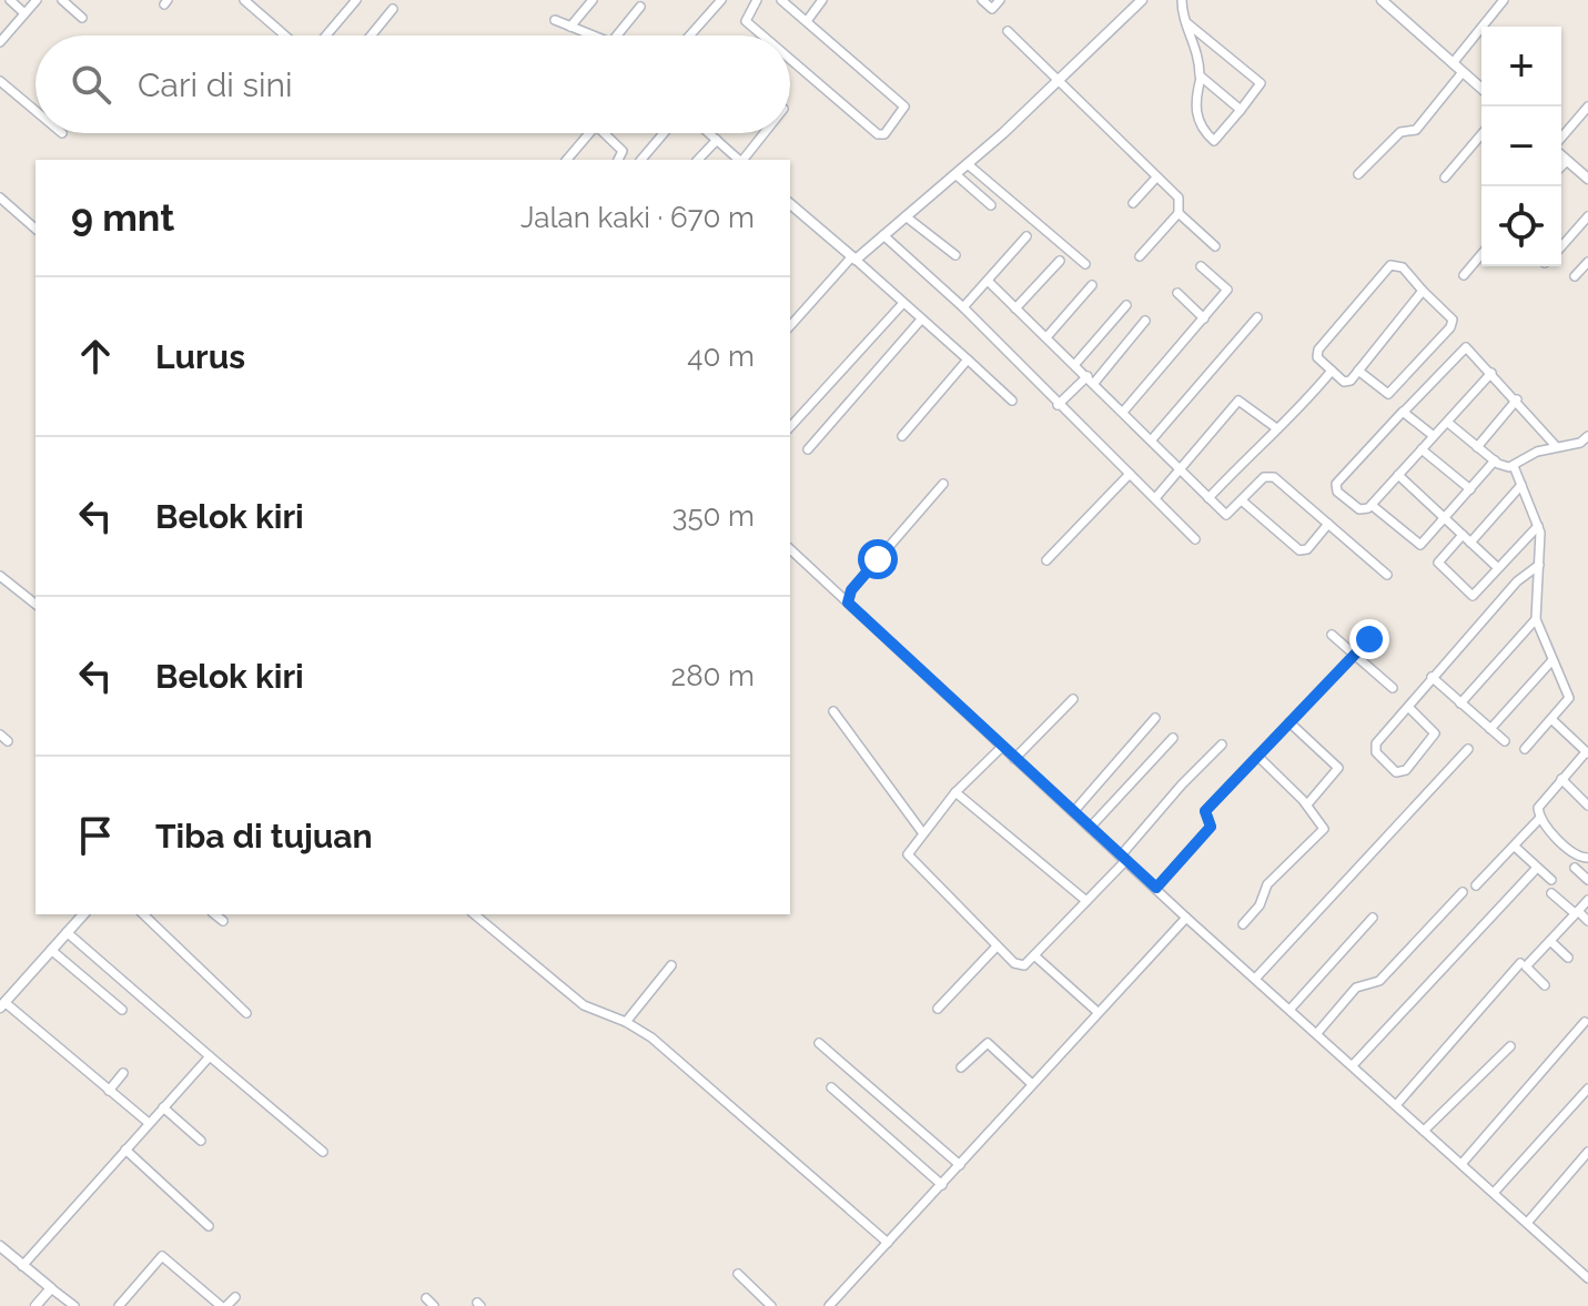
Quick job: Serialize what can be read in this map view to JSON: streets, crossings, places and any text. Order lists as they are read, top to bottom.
{
  "page": {
    "map_buttons": ["+", "−"],
    "search": "Cari di sini",
    "heading": ["9 mnt", "Jalan kaki · 670 m"],
    "list": [
      ["Lurus", "40 m"],
      ["Belok kiri", "350 m"],
      ["Belok kiri", "280 m"],
      "Tiba di tujuan"
    ]
  }
}
